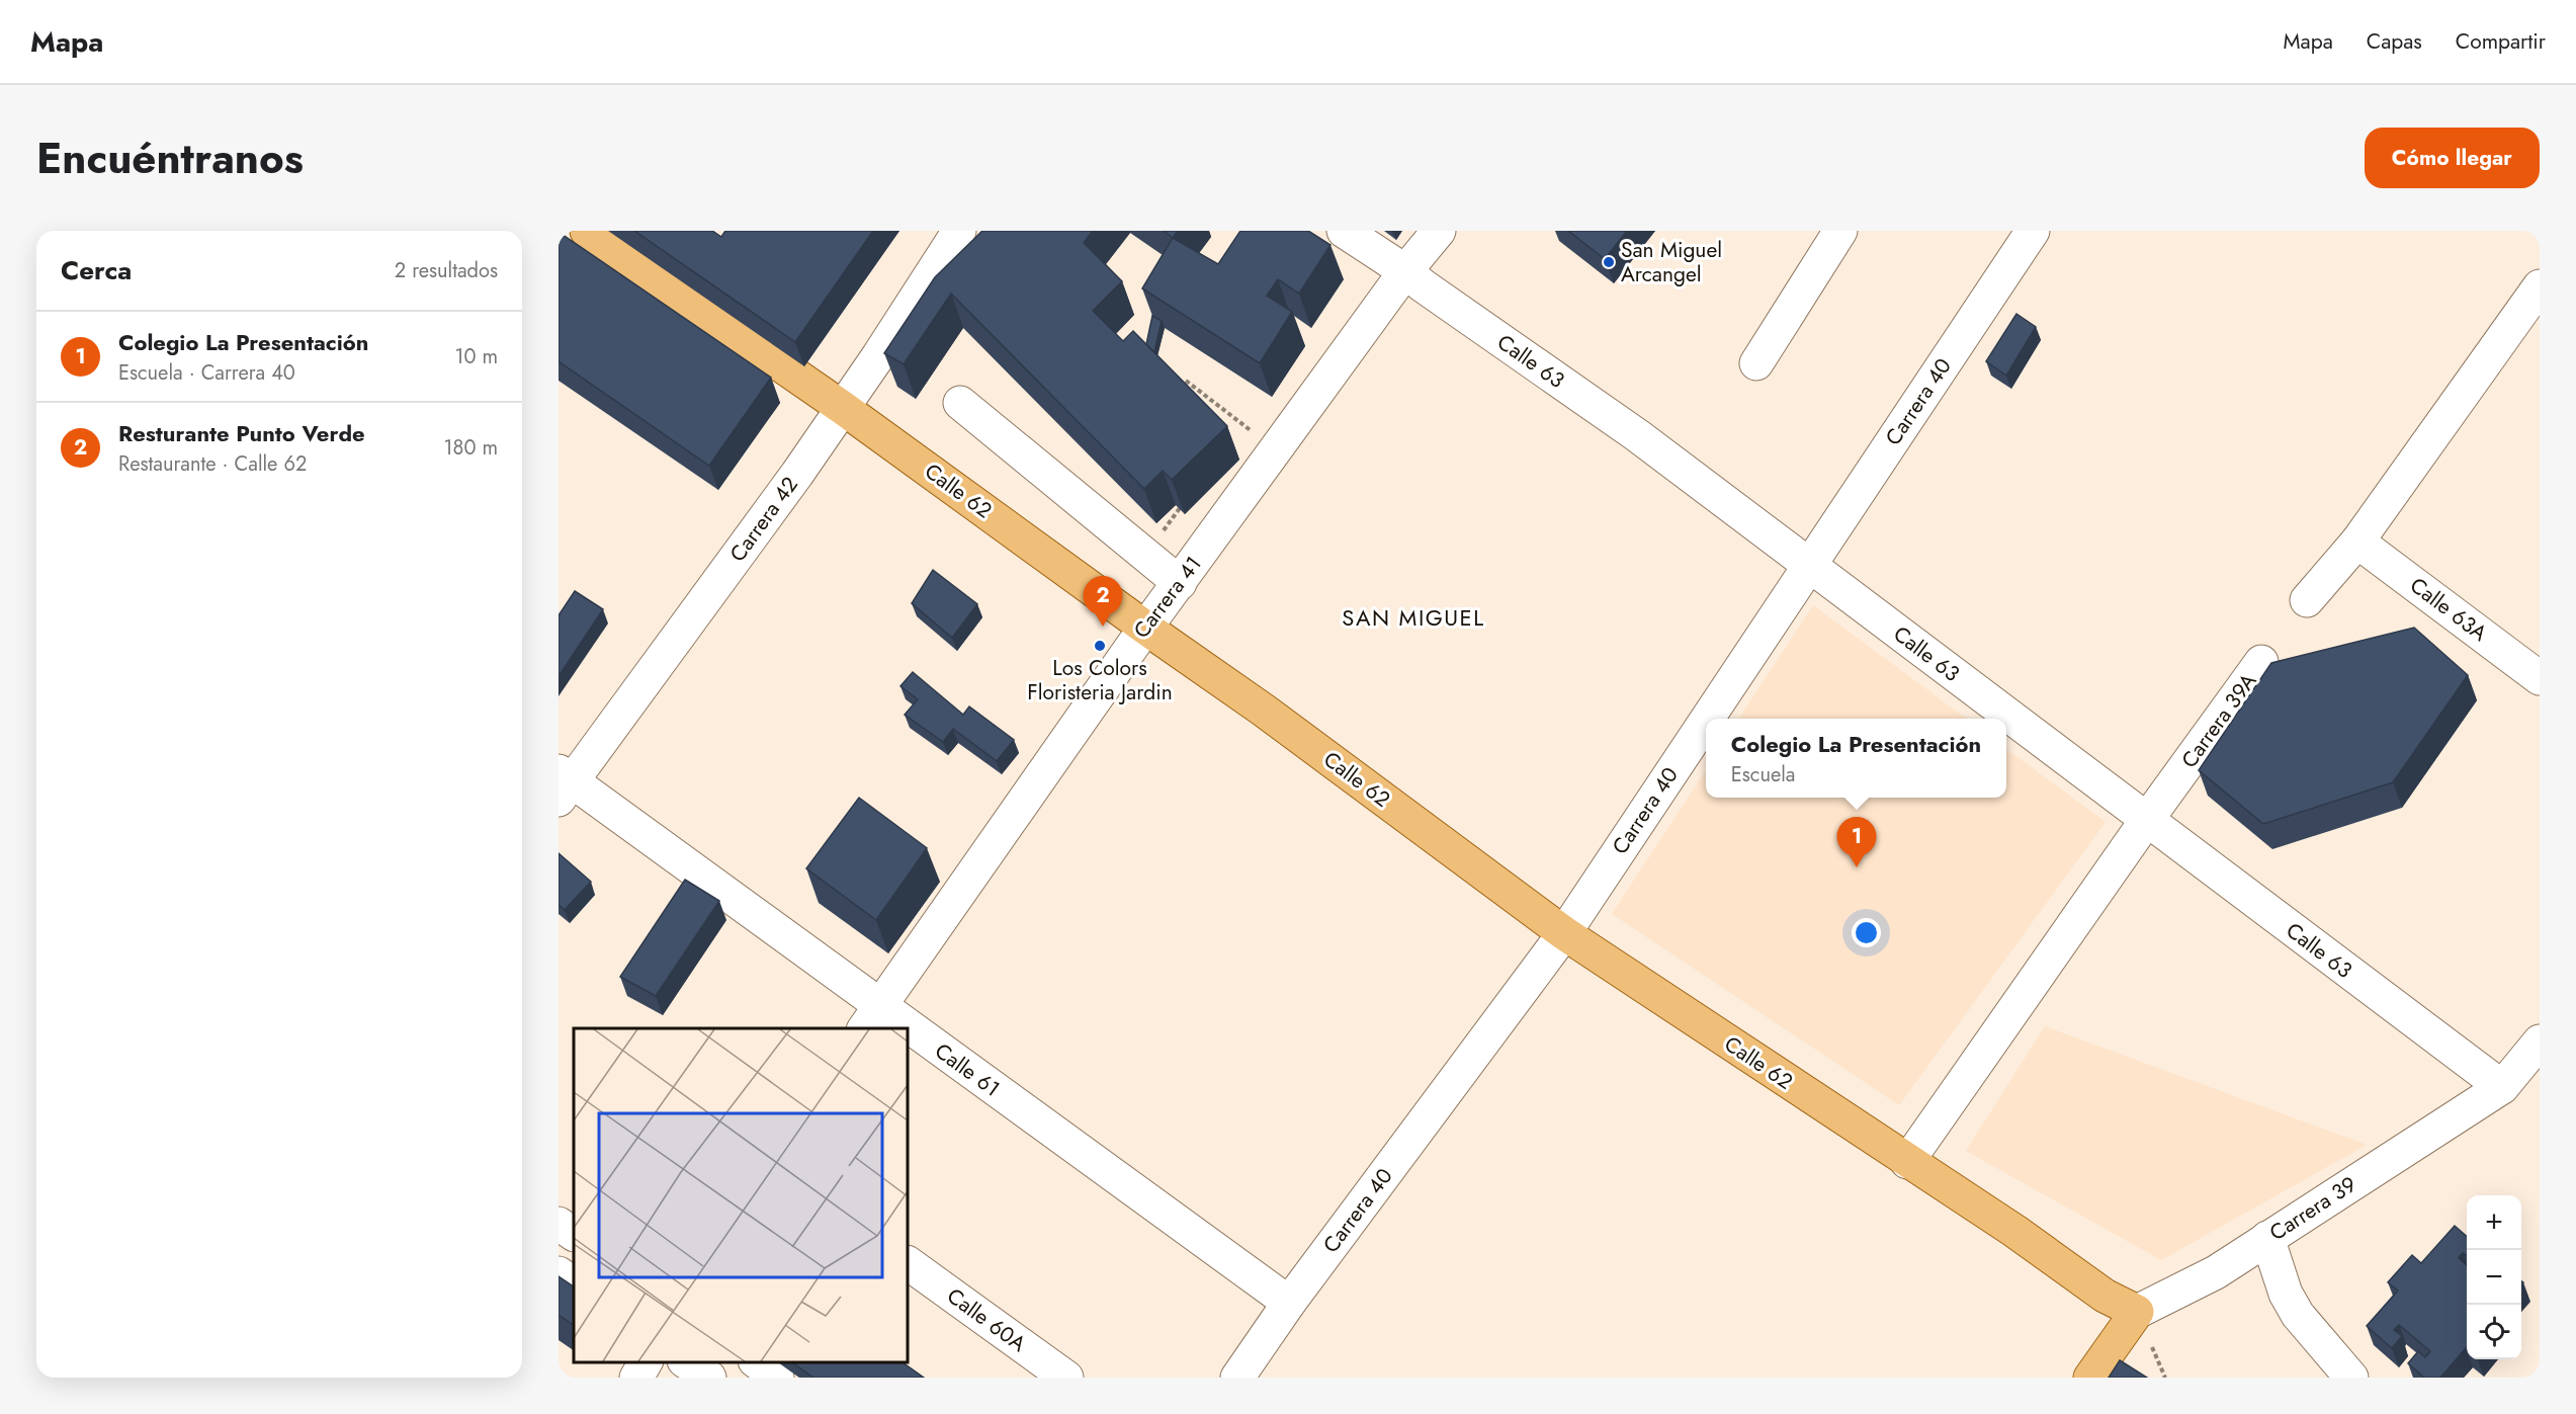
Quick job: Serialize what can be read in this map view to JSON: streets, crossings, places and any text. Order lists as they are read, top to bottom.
{
  "streets": {
    "main road": ["Calle 62", "Carrera 39"],
    "street": [
      "Calle 63",
      "Carrera 40",
      "Carrera 42",
      "Carrera 41",
      "Calle 63A",
      "Carrera 39A",
      "Calle 61",
      "Calle 60A"
    ]
  },
  "crossings": [
    ["Calle 63", "Carrera 40"],
    ["Calle 63", "Carrera 41"],
    ["Calle 63", "Carrera 39A"],
    ["Calle 63", "Carrera 39"],
    ["Carrera 40", "Calle 62"],
    ["Carrera 40", "Calle 61"],
    ["Calle 62", "Carrera 42"],
    ["Calle 62", "Carrera 41"],
    ["Calle 62", "Carrera 39A"],
    ["Calle 62", "Carrera 39"],
    ["Carrera 42", "Calle 61"],
    ["Carrera 41", "Calle 61"]
  ],
  "districts": ["SAN MIGUEL"],
  "places": ["San Miguel Arcangel", "Los Colors Floristeria Jardin"],
  "page": {
    "header": "Mapa",
    "nav": ["Mapa", "Capas", "Compartir"],
    "title": "Encuéntranos",
    "buttons": "Cómo llegar",
    "heading": ["Cerca", "2 resultados"],
    "list": [
      {
        "mark": "1",
        "name": "Colegio La Presentación",
        "note": "Escuela · Carrera 40",
        "value": "10 m"
      },
      {
        "mark": "2",
        "name": "Resturante Punto Verde",
        "note": "Restaurante · Calle 62",
        "value": "180 m"
      }
    ],
    "pins": ["2", "1"],
    "popup": ["Colegio La Presentación", "Escuela"],
    "map_buttons": ["+", "−"]
  }
}
